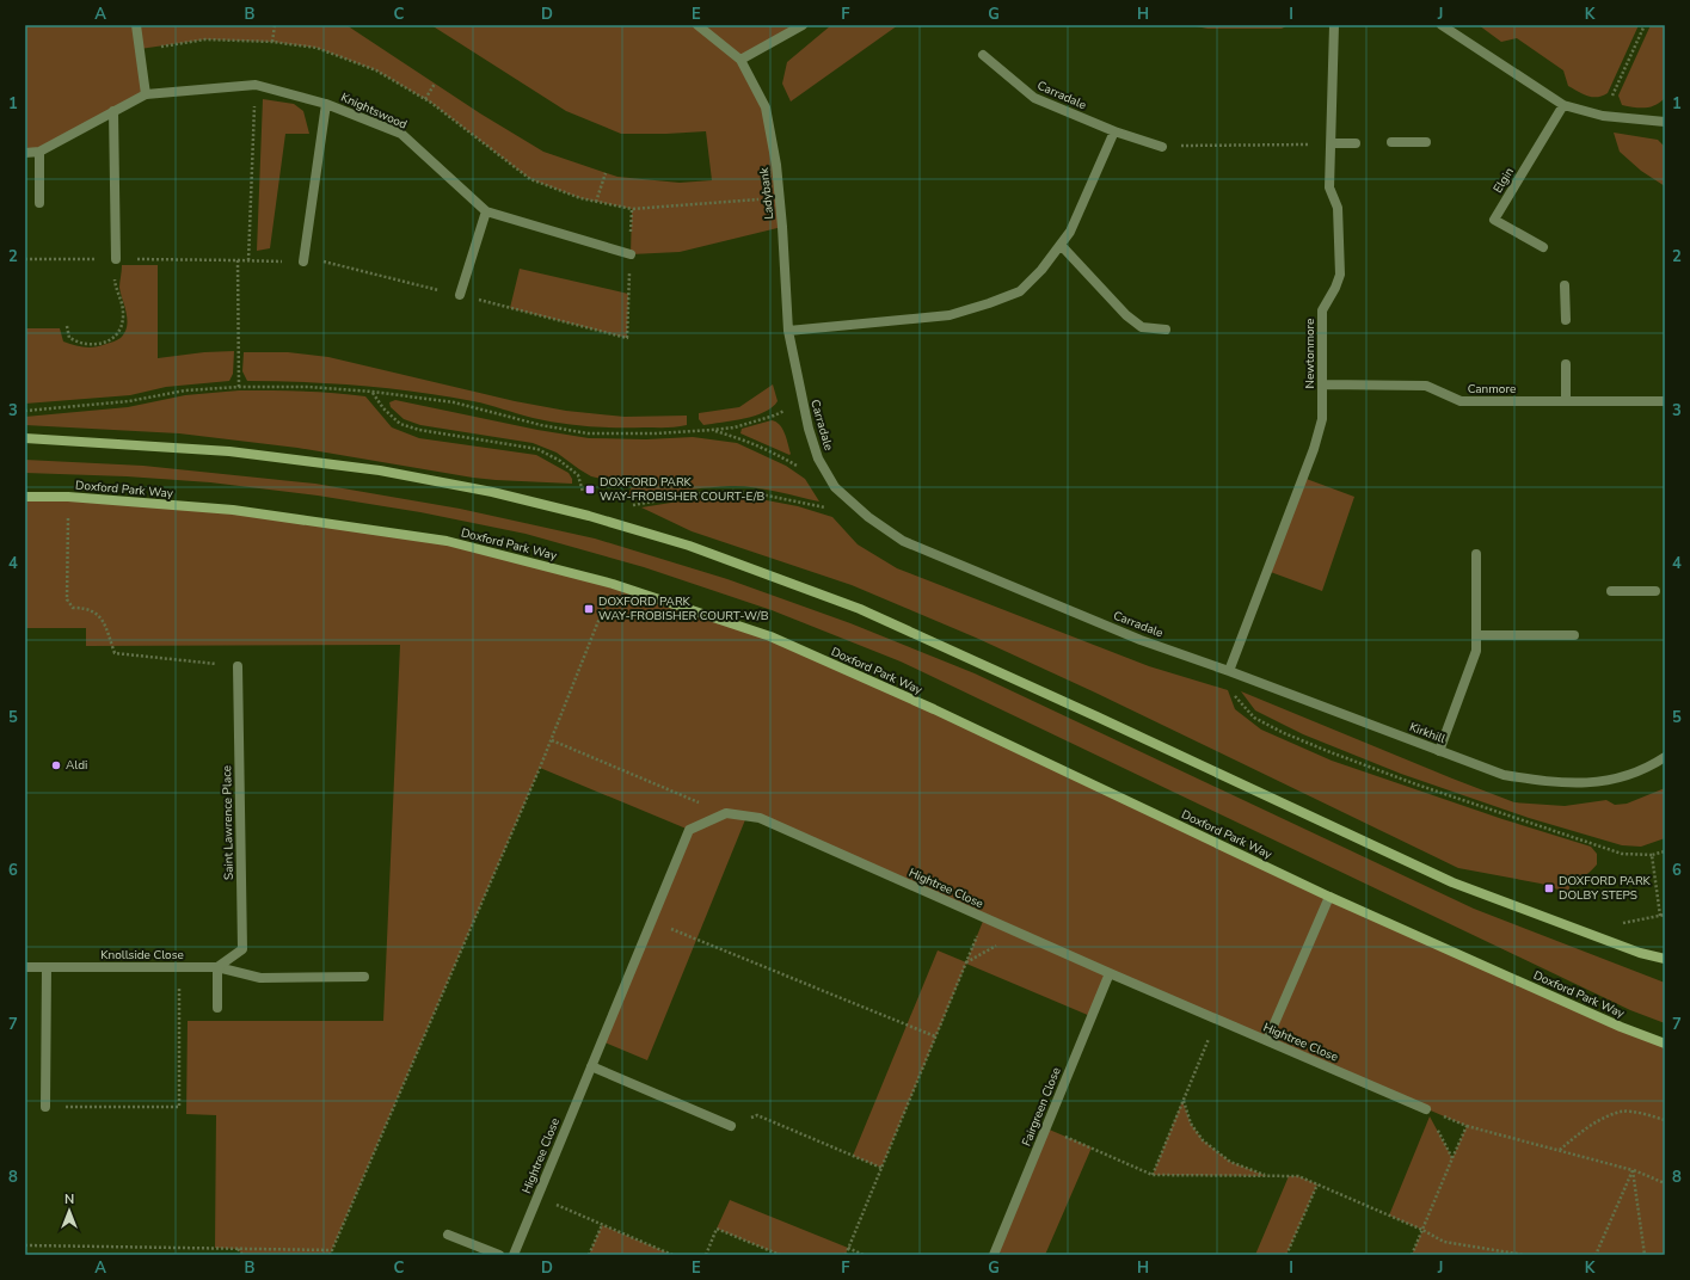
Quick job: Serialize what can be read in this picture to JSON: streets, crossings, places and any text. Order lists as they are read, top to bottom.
{
  "streets": {
    "main road": ["Doxford Park Way"],
    "street": [
      "Carradale",
      "Knightswood",
      "Elgin",
      "Ladybank",
      "Newtonmore",
      "Canmore",
      "Kirkhill",
      "Saint Lawrence Place",
      "Hightree Close",
      "Knollside Close",
      "Fairgreen Close"
    ]
  },
  "crossings": [
    ["Carradale", "Ladybank"],
    ["Carradale", "Kirkhill"],
    ["Newtonmore", "Canmore"],
    ["Newtonmore", "Kirkhill"],
    ["Saint Lawrence Place", "Knollside Close"],
    ["Hightree Close", "Fairgreen Close"]
  ],
  "places": {
    "transit": ["DOXFORD PARK WAY-FROBISHER COURT-E/B", "DOXFORD PARK WAY-FROBISHER COURT-W/B", "DOXFORD PARK DOLBY STEPS"],
    "other": ["Aldi"]
  },
  "north": "top",
  "grid": {
    "columns": [
      "A",
      "B",
      "C",
      "D",
      "E",
      "F",
      "G",
      "H",
      "I",
      "J",
      "K"
    ],
    "rows": [
      "1",
      "2",
      "3",
      "4",
      "5",
      "6",
      "7",
      "8"
    ]
  }
}
